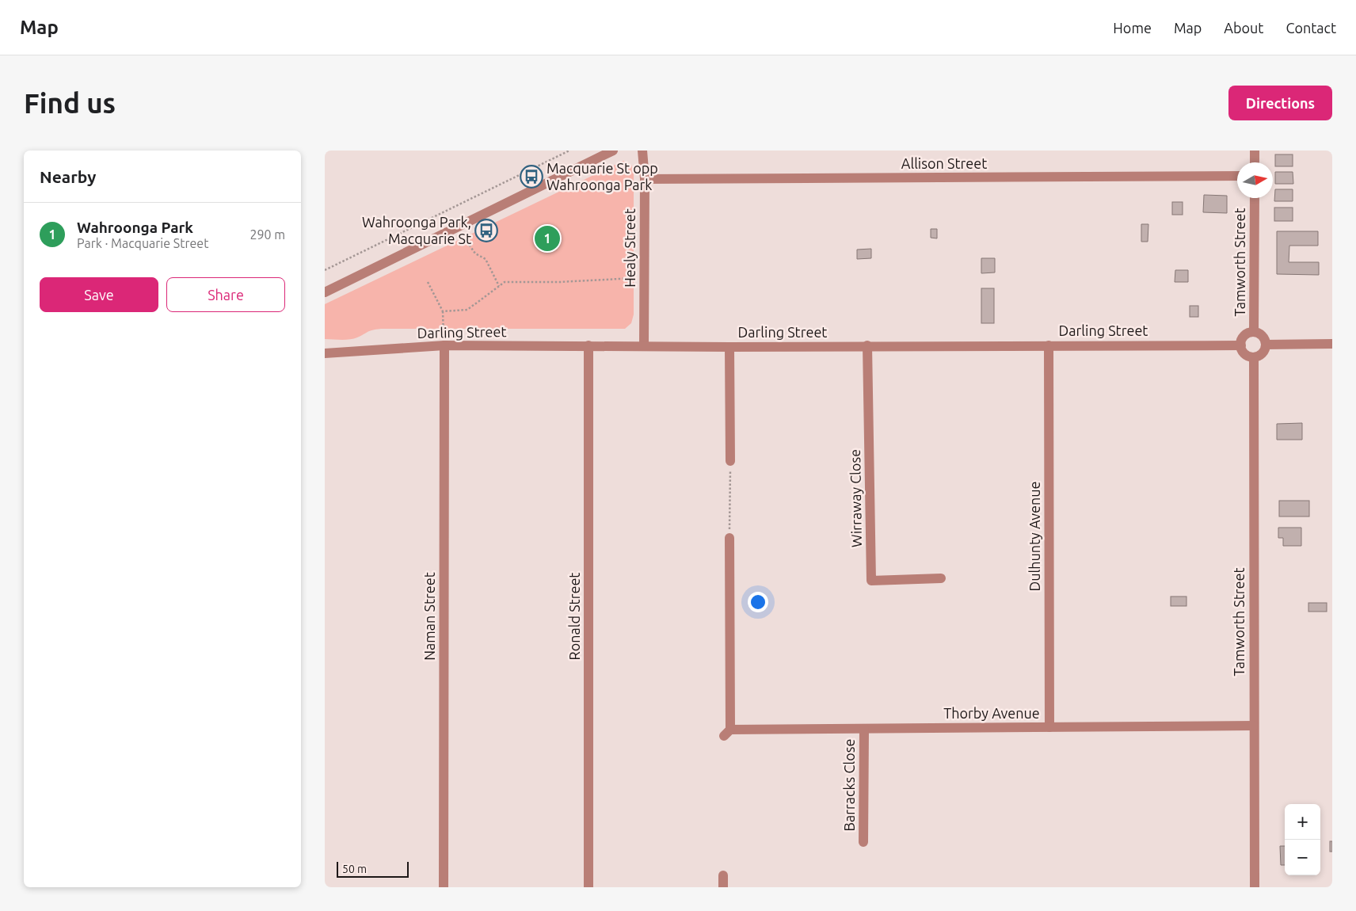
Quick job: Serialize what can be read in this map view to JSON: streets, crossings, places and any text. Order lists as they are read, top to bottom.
{
  "streets": {
    "street": [
      "Allison Street",
      "Healy Street",
      "Tamworth Street",
      "Darling Street",
      "Wirraway Close",
      "Dulhunty Avenue",
      "Naman Street",
      "Ronald Street",
      "Thorby Avenue",
      "Barracks Close"
    ]
  },
  "crossings": [
    ["Allison Street", "Healy Street"],
    ["Healy Street", "Darling Street"],
    ["Tamworth Street", "Darling Street"],
    ["Tamworth Street", "Thorby Avenue"],
    ["Darling Street", "Wirraway Close"],
    ["Darling Street", "Dulhunty Avenue"],
    ["Darling Street", "Naman Street"],
    ["Darling Street", "Ronald Street"],
    ["Dulhunty Avenue", "Thorby Avenue"],
    ["Thorby Avenue", "Barracks Close"]
  ],
  "places": {
    "bus stop": ["Macquarie St opp Wahroonga Park", "Wahroonga Park, Macquarie St"]
  },
  "scale_bar": "50 m",
  "north": "right",
  "page": {
    "header": "Map",
    "nav": [
      "Home",
      "Map",
      "About",
      "Contact"
    ],
    "buttons": [
      "Directions",
      ["Save", "Share"]
    ],
    "title": "Find us",
    "heading": "Nearby",
    "list": [
      {
        "mark": "1",
        "name": "Wahroonga Park",
        "note": "Park · Macquarie Street",
        "value": "290 m"
      }
    ],
    "pins": "1",
    "map_buttons": ["+", "−"],
    "scale": "50 m"
  }
}
